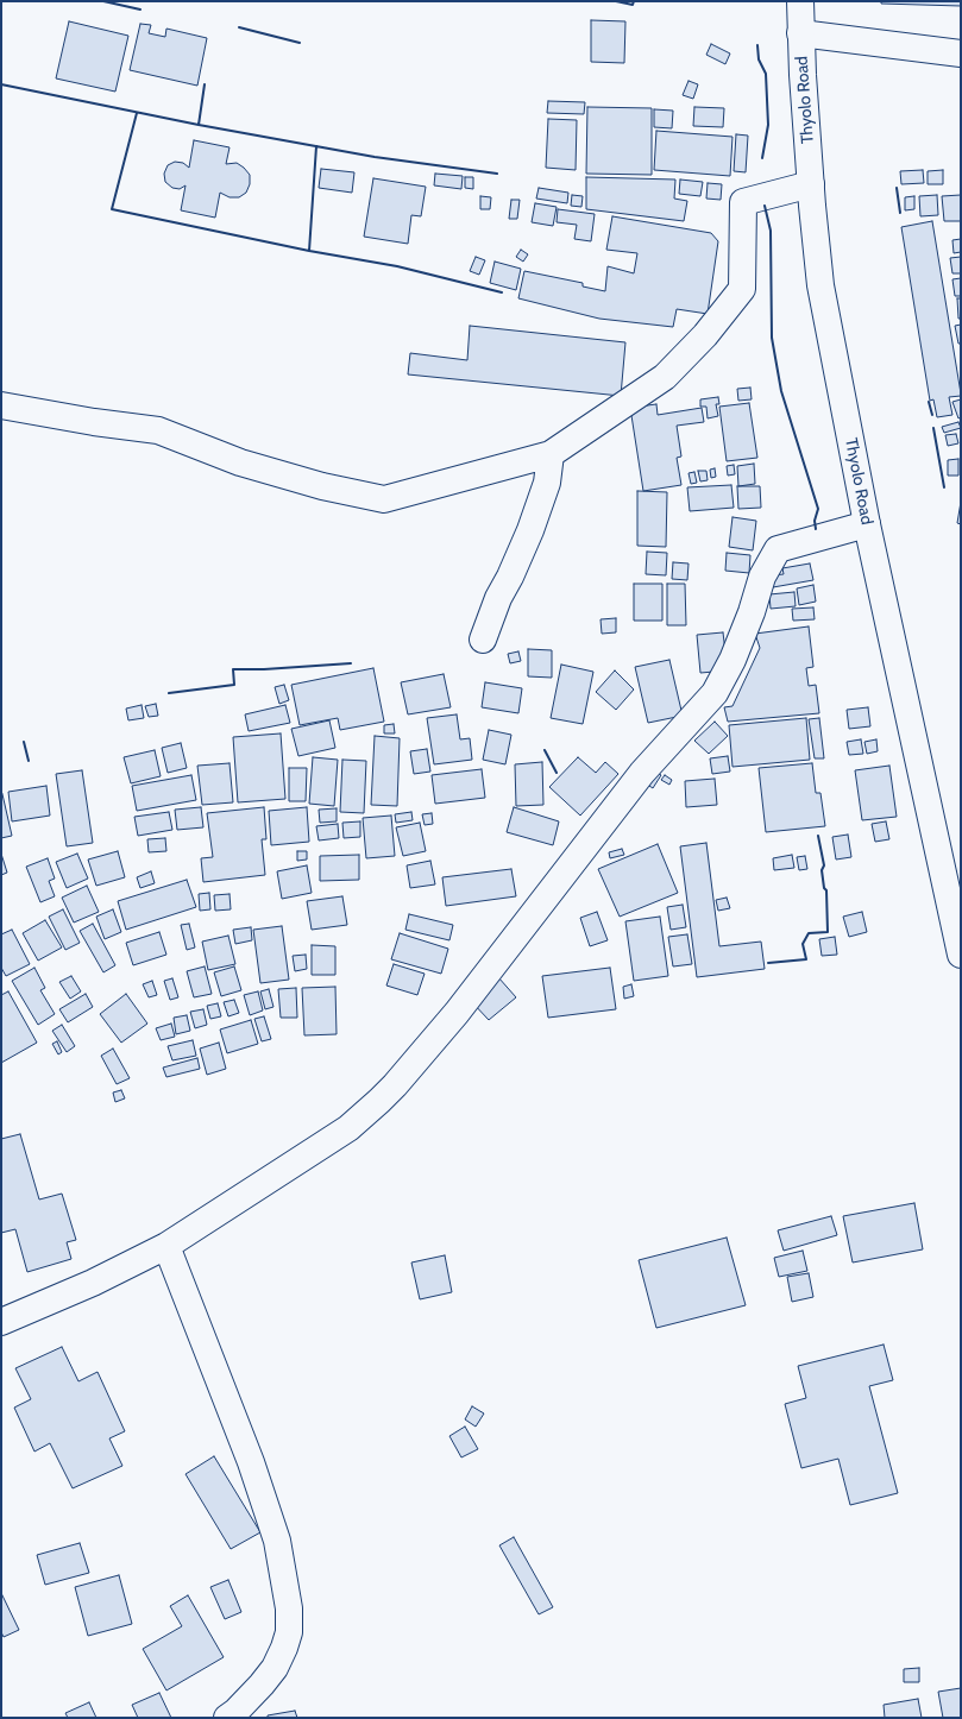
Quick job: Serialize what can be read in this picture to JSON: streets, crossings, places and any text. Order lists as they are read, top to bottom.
{
  "streets": {
    "main road": ["Thyolo Road"]
  }
}
